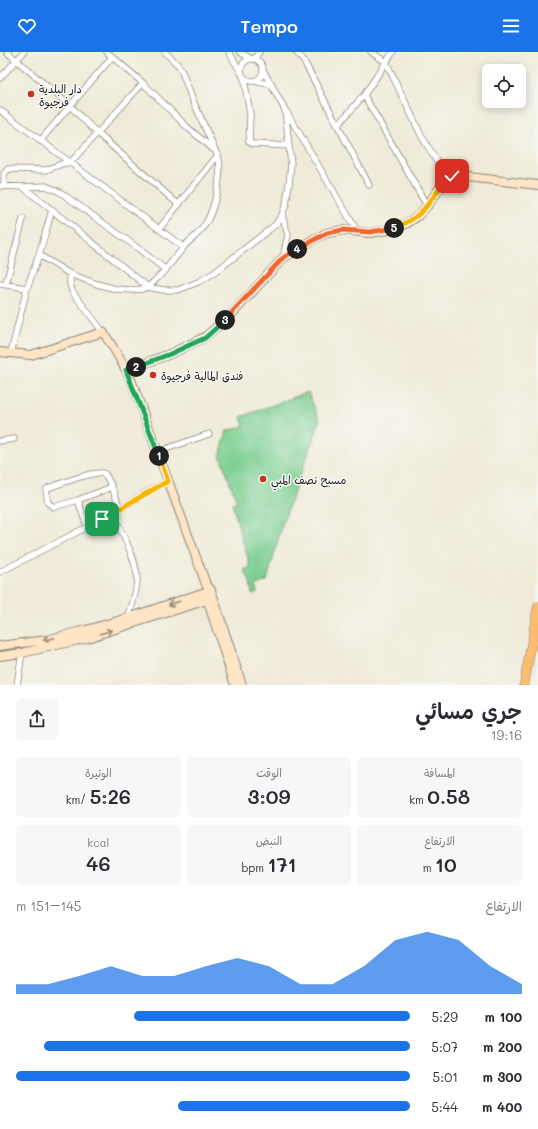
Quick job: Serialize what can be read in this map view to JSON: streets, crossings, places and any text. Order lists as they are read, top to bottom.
{
  "places": ["دار البلدية فرجيوة", "فندق المالية فرجيوة", "مسبح نصف المبي"],
  "page": {
    "header": "Tempo",
    "pins": [
      "5",
      "4",
      "3",
      "2",
      "1"
    ],
    "heading": ["جري مسائي", "19:16"],
    "stats": [
      ["المسافة", "0.58 km"],
      ["الوقت", "3:09"],
      ["الوتيرة", "5:26 /km"],
      ["الارتفاع", "10 m"],
      ["النبض", "171 bpm"],
      ["kcal", "46"]
    ],
    "chart": ["الارتفاع", "145–151 m"],
    "list": [
      {
        "name": "100 m",
        "note": "5:29"
      },
      {
        "name": "200 m",
        "note": "5:07"
      },
      {
        "name": "300 m",
        "note": "5:01"
      },
      {
        "name": "400 m",
        "note": "5:44"
      }
    ]
  }
}
